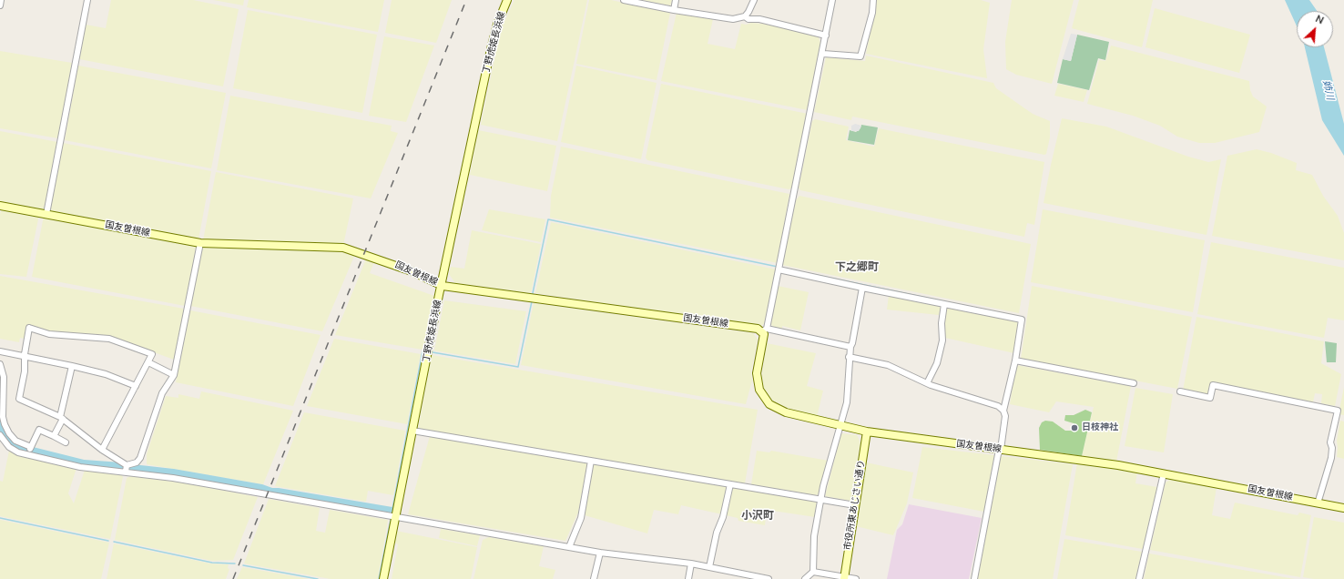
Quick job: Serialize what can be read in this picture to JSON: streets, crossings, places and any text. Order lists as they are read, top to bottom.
{
  "streets": {
    "main road": ["丁野虎姫長浜線", "国友曽根線", "市役所東あじさい通り"]
  },
  "crossings": [
    ["丁野虎姫長浜線", "国友曽根線"],
    ["国友曽根線", "市役所東あじさい通り"]
  ],
  "districts": ["下之郷町", "小沢町"],
  "water": ["姉川"],
  "places": ["日枝神社"],
  "north": "top right"
}
